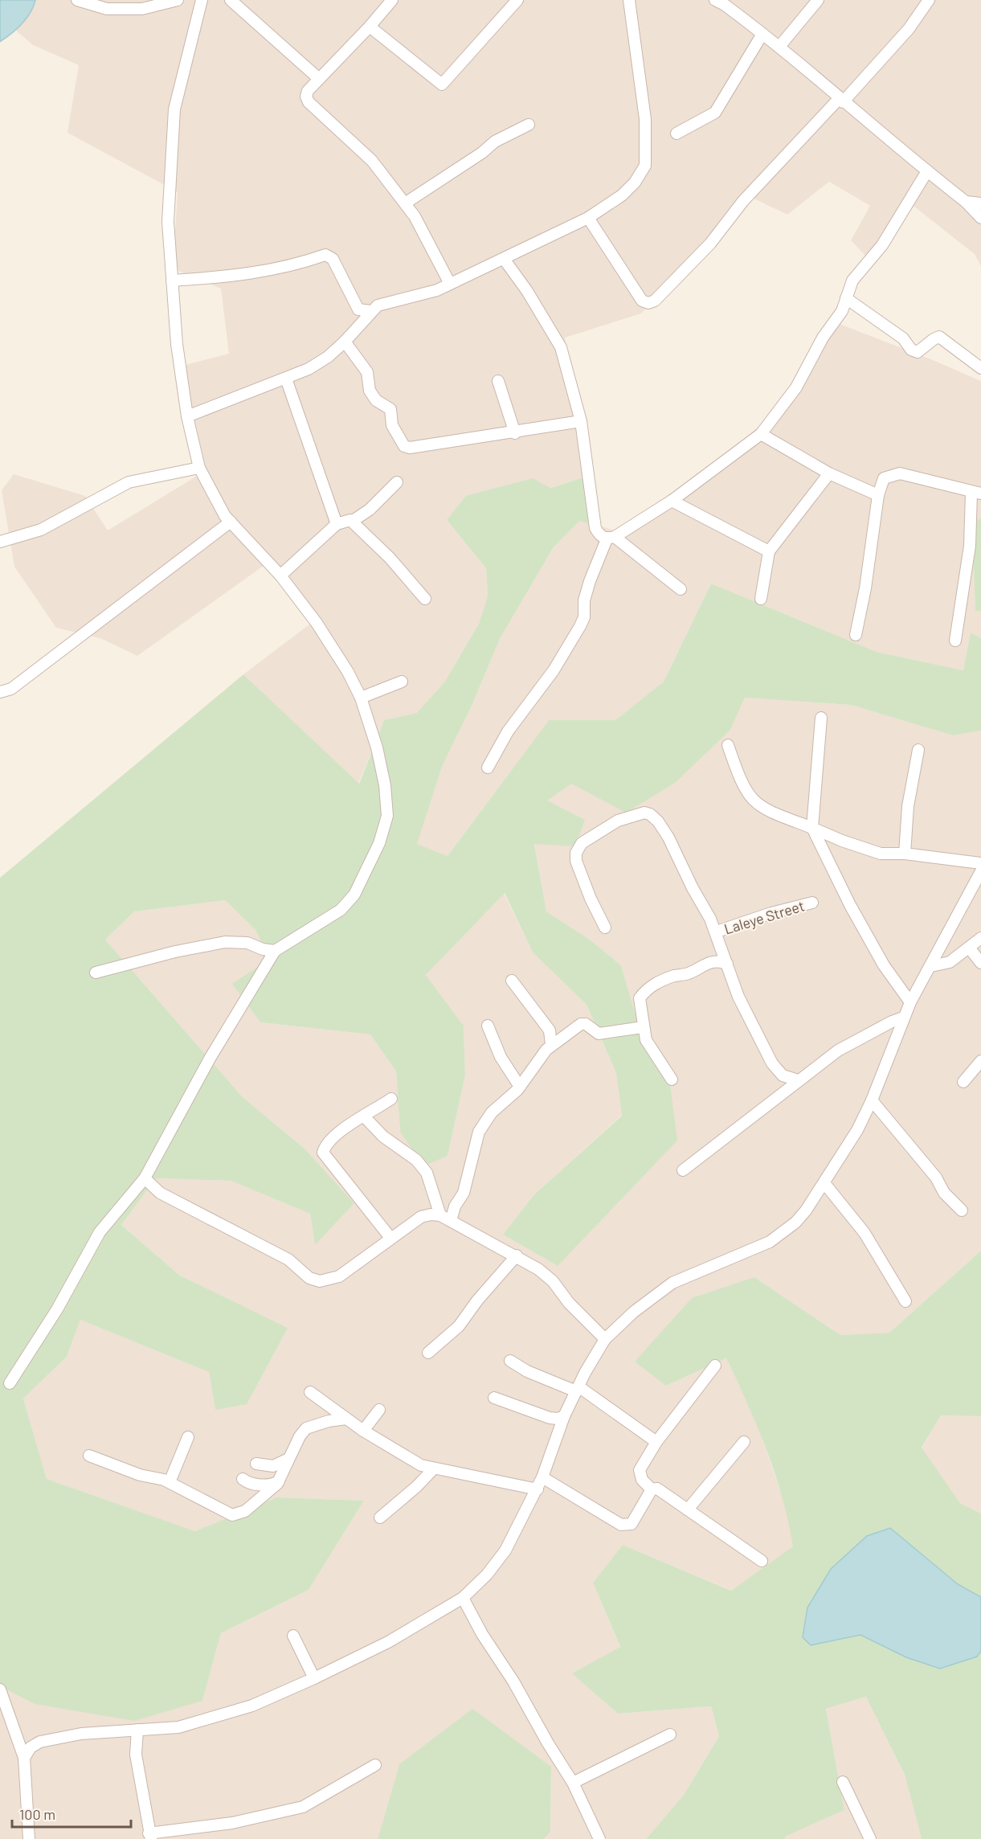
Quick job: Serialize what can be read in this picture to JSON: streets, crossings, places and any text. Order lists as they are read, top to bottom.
{
  "streets": {
    "street": ["Laleye Street"]
  },
  "scale_bar": "100 m"
}
